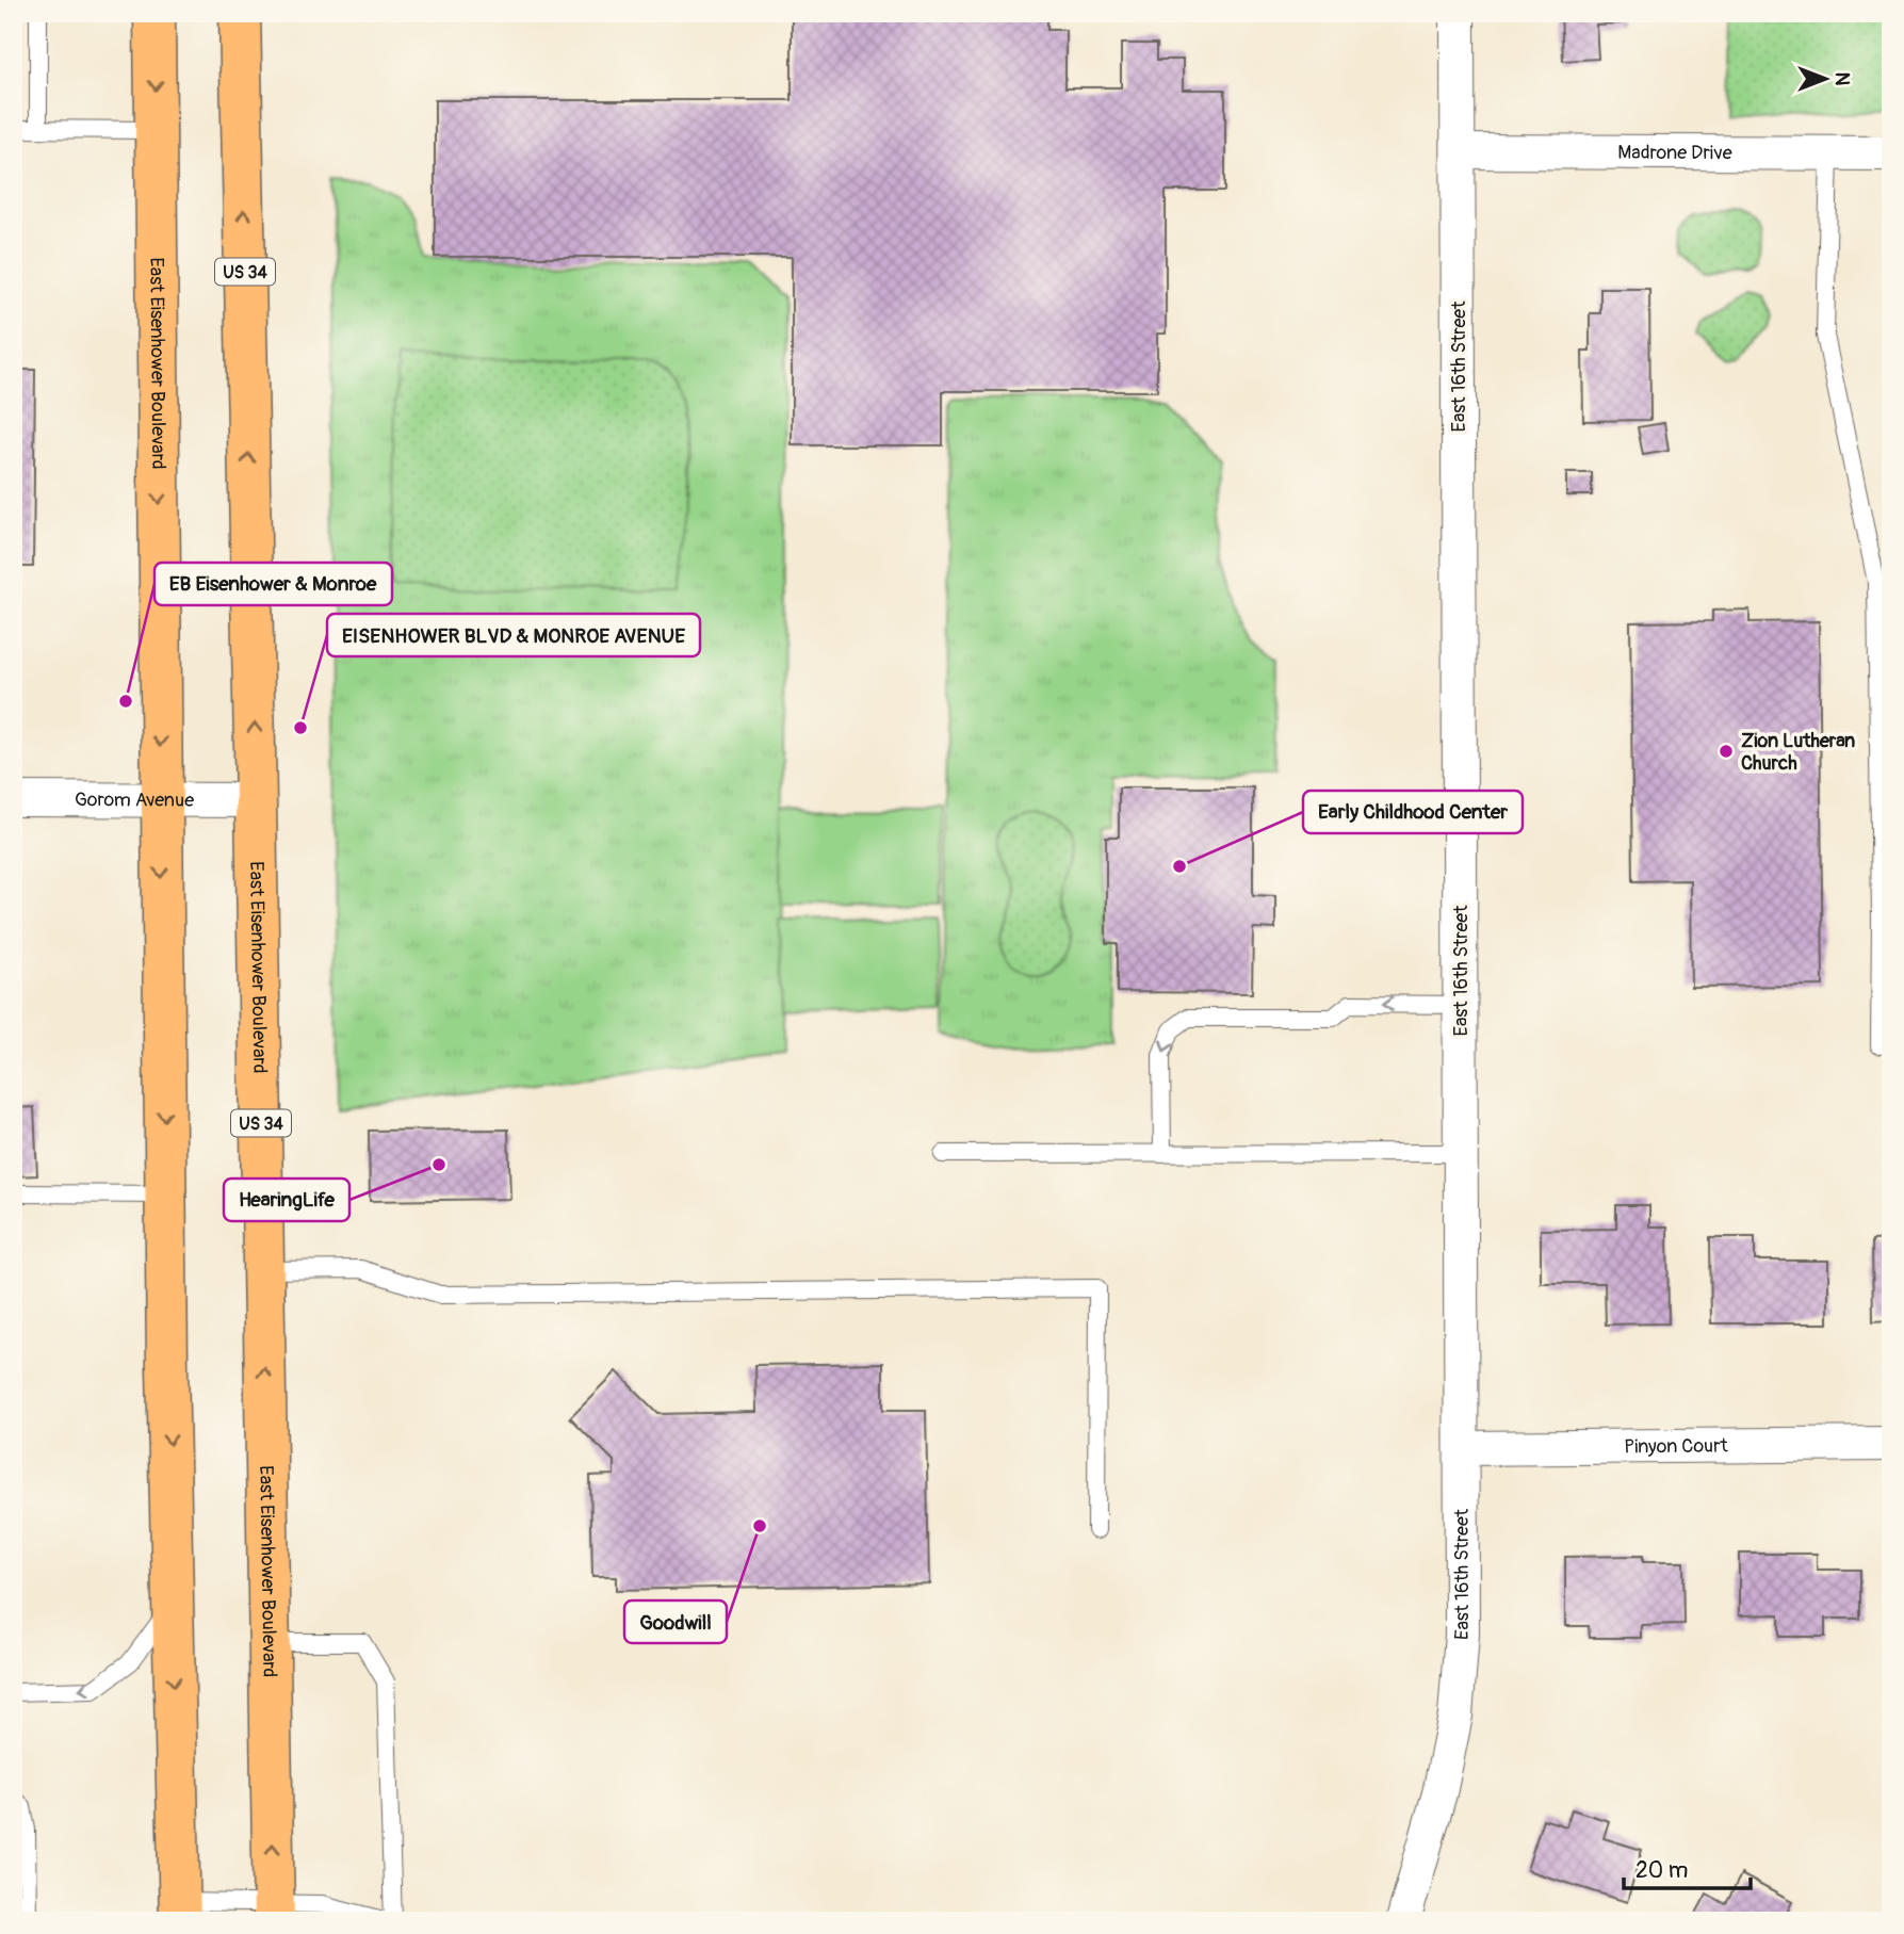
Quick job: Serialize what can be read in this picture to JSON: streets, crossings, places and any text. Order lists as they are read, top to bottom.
{
  "streets": {
    "highway": ["US 34", "East Eisenhower Boulevard"],
    "street": [
      "Madrone Drive",
      "East 16th Street",
      "Gorom Avenue",
      "Pinyon Court"
    ]
  },
  "crossings": [
    ["Madrone Drive", "East 16th Street"],
    ["East Eisenhower Boulevard", "Gorom Avenue"],
    ["East 16th Street", "Pinyon Court"]
  ],
  "places": [
    "EB Eisenhower & Monroe",
    "EISENHOWER BLVD & MONROE AVENUE",
    "Zion Lutheran Church",
    "Early Childhood Center",
    "HearingLife",
    "Goodwill"
  ],
  "scale_bar": "20 m",
  "north": "right"
}
